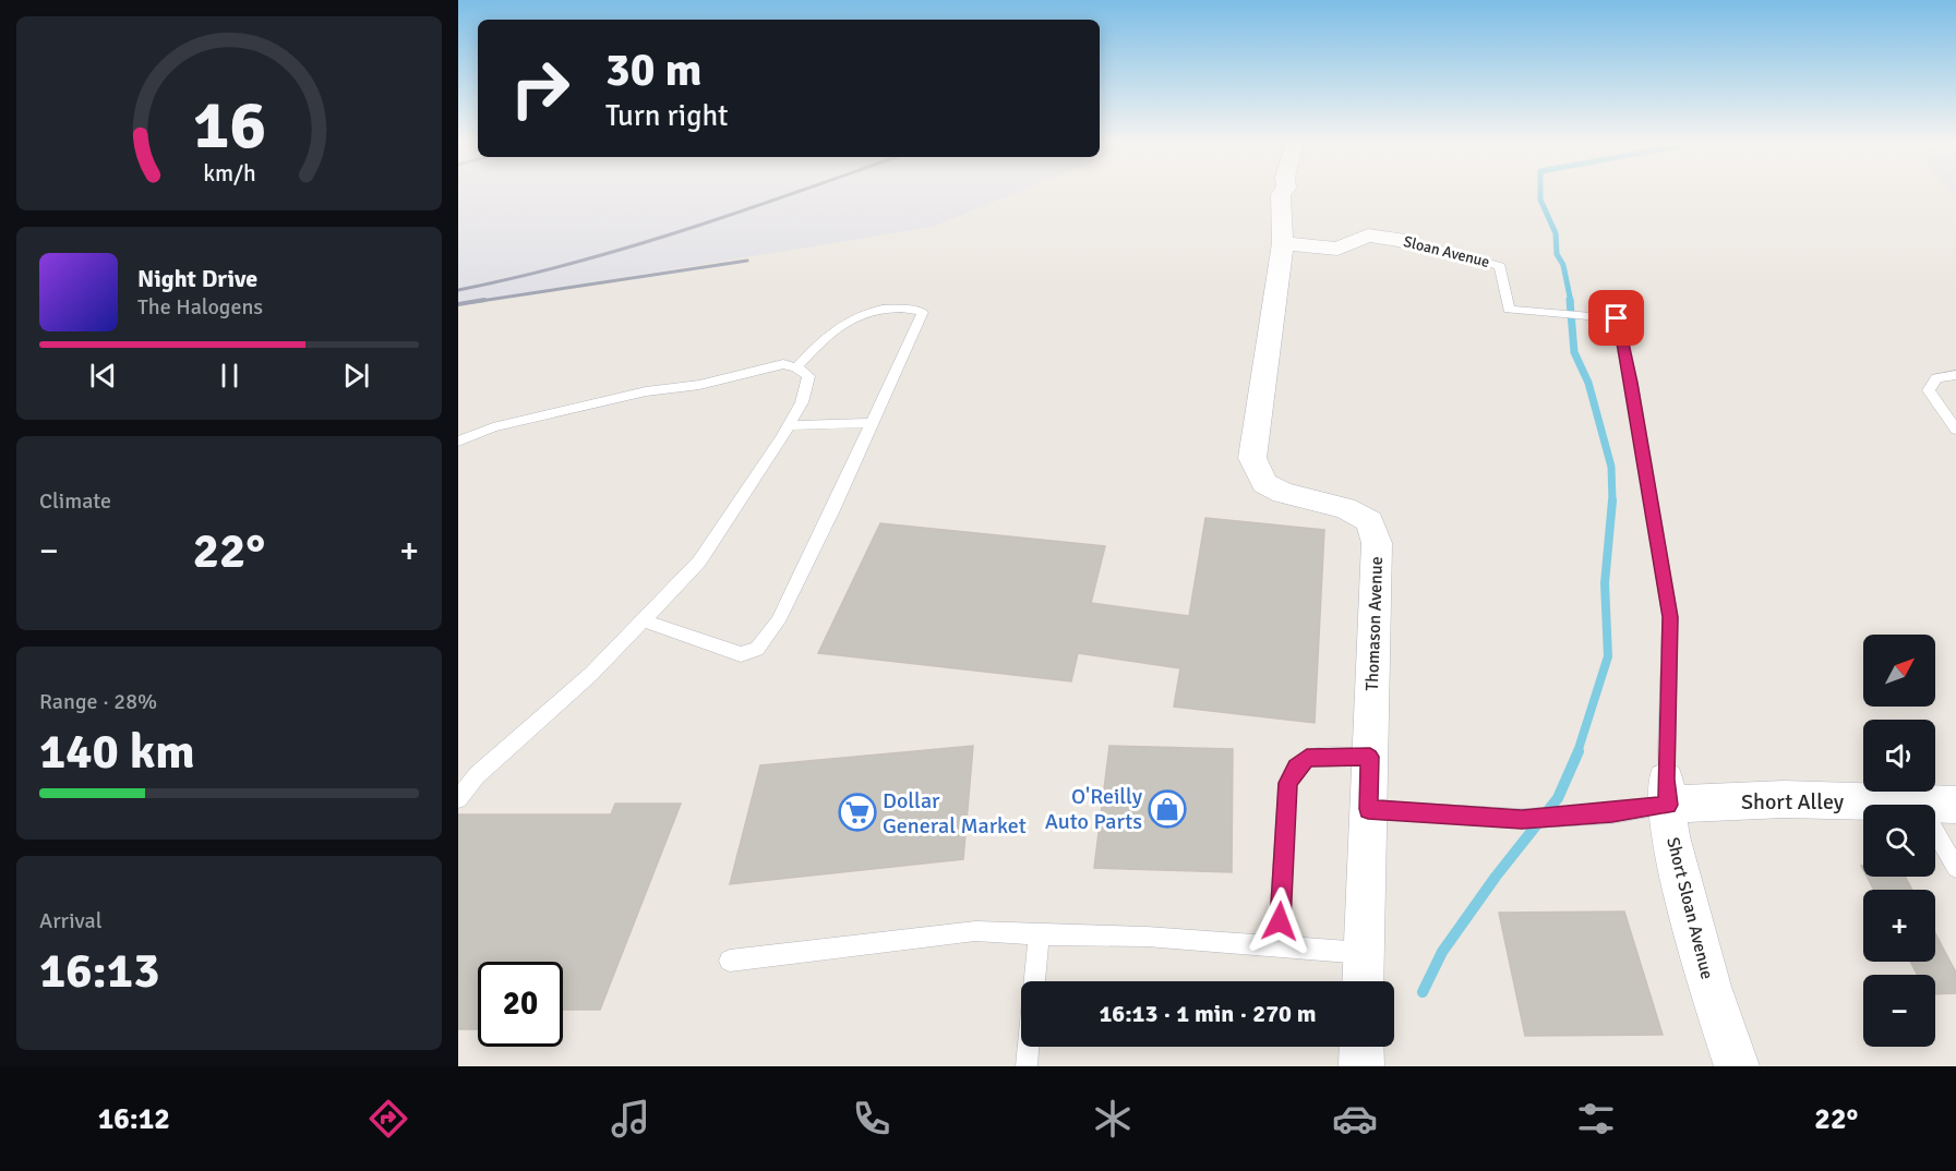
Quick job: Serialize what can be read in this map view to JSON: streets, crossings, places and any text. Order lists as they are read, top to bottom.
{
  "streets": {
    "street": [
      "Sloan Avenue",
      "Thomason Avenue",
      "Short Alley",
      "Short Sloan Avenue"
    ]
  },
  "crossings": [
    ["Sloan Avenue", "Thomason Avenue"],
    ["Sloan Avenue", "Short Sloan Avenue"],
    ["Short Alley", "Short Sloan Avenue"]
  ],
  "places": {
    "shop": ["O'Reilly Auto Parts"],
    "supermarket": ["Dollar General Market"]
  },
  "north": "top right",
  "page": {
    "turn": ["30 m", "Turn right"],
    "song": ["Night Drive", "The Halogens"],
    "tile": [
      "Climate",
      ["Range · 28%", "140 km"],
      ["Arrival", "16:13"]
    ],
    "heat": ["−", "22°", "+"],
    "map_buttons": ["+", "−"],
    "limit": "20",
    "trip": "16:13 · 1 min · 270 m",
    "tabs": ["16:12", "22°"],
    "gauge": ["16", "km/h"]
  }
}
